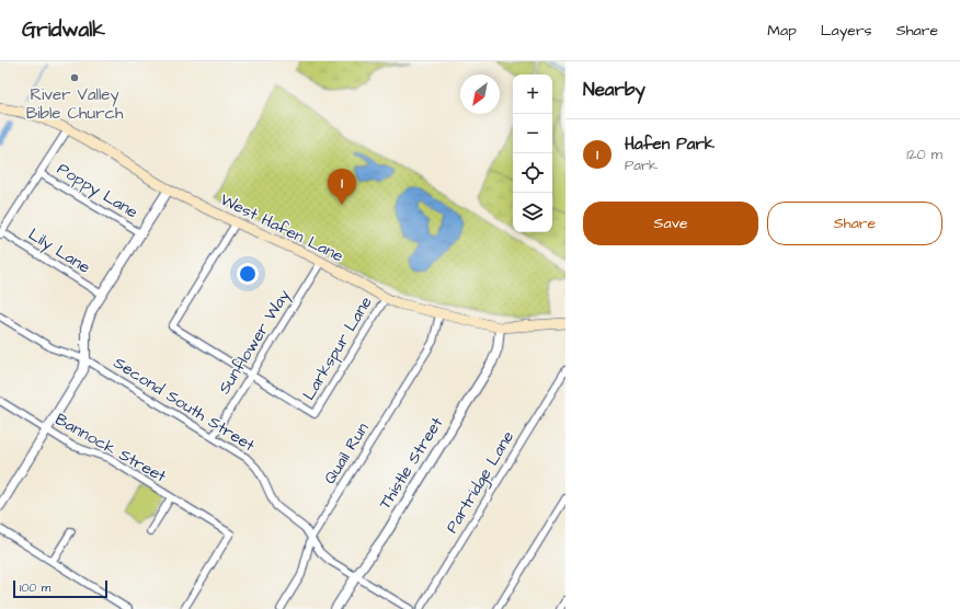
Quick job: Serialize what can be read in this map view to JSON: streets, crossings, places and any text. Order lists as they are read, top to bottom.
{
  "streets": {
    "main road": ["West Hafen Lane"],
    "street": [
      "Poppy Lane",
      "Lily Lane",
      "Sunflower Way",
      "Larkspur Lane",
      "Second South Street",
      "Bannock Street",
      "Quail Run",
      "Thistle Street",
      "Partridge Lane"
    ]
  },
  "crossings": [
    ["West Hafen Lane", "Sunflower Way"],
    ["West Hafen Lane", "Larkspur Lane"],
    ["West Hafen Lane", "Quail Run"],
    ["West Hafen Lane", "Thistle Street"],
    ["Sunflower Way", "Larkspur Lane"],
    ["Sunflower Way", "Second South Street"],
    ["Second South Street", "Quail Run"],
    ["Second South Street", "Thistle Street"]
  ],
  "places": ["River Valley Bible Church"],
  "scale_bar": "100 m",
  "north": "bottom left",
  "page": {
    "header": "Gridwalk",
    "nav": ["Map", "Layers", "Share"],
    "heading": "Nearby",
    "map_buttons": ["+", "−"],
    "list": [
      {
        "mark": "1",
        "name": "Hafen Park",
        "note": "Park",
        "value": "120 m"
      }
    ],
    "pins": "1",
    "buttons": ["Save", "Share"],
    "scale": "100 m"
  }
}
